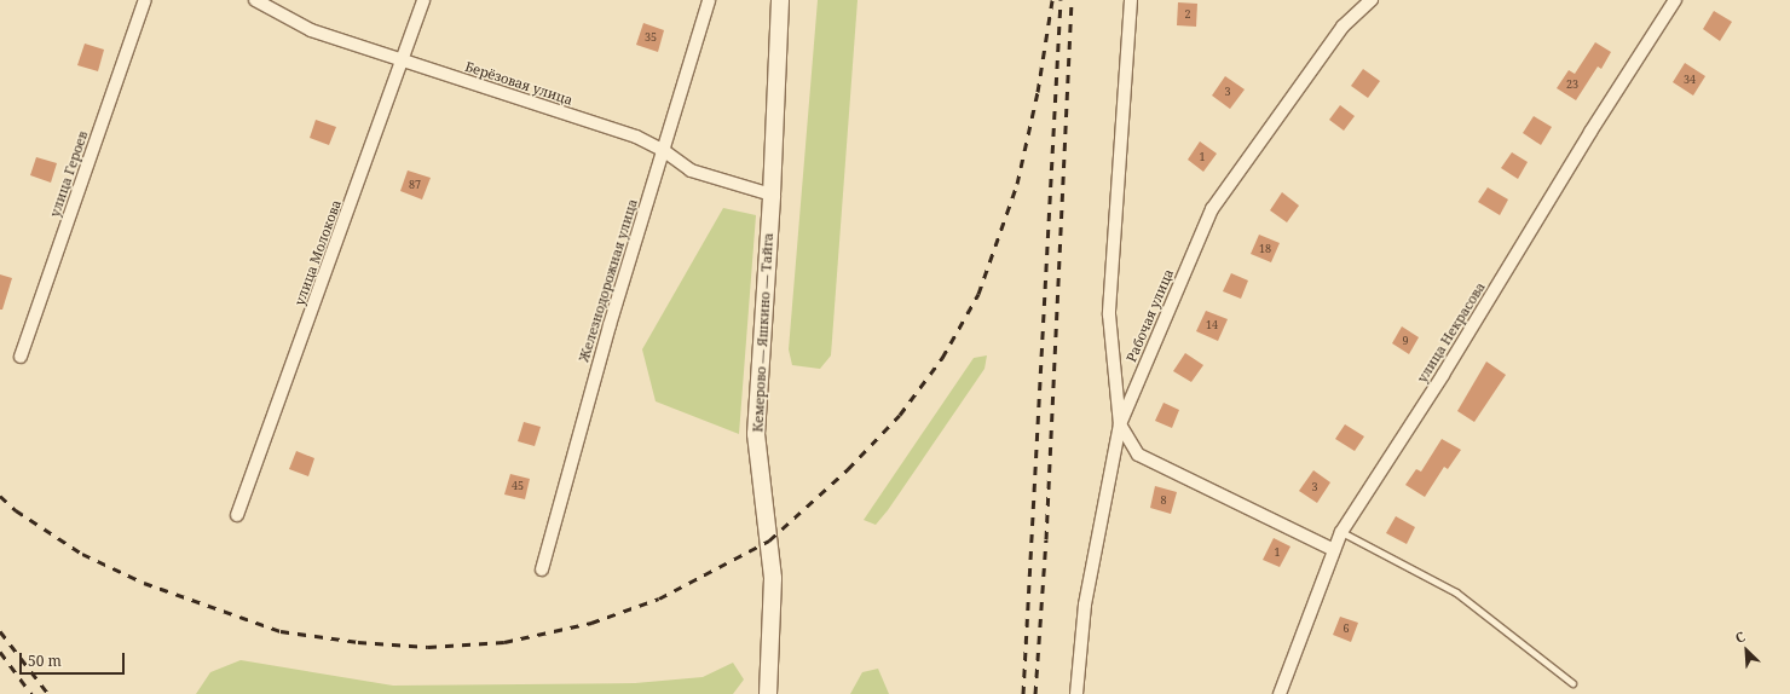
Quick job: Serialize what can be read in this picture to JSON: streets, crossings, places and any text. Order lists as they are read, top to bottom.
{
  "streets": {
    "main road": ["Кемерово — Яшкино — Тайга"],
    "street": [
      "Берёзовая улица",
      "улица Героев",
      "улица Молокова",
      "Железнодорожная улица",
      "Рабочая улица",
      "улица Некрасова"
    ]
  },
  "crossings": [
    ["Берёзовая улица", "улица Молокова"],
    ["Берёзовая улица", "Железнодорожная улица"],
    ["Берёзовая улица", "Кемерово — Яшкино — Тайга"]
  ],
  "house_numbers": [
    "2",
    "35",
    "34",
    "23",
    "3",
    "1",
    "87",
    "18",
    "14",
    "9",
    "45",
    "3",
    "8",
    "1",
    "6"
  ],
  "scale_bar": "50 m",
  "north": "top left"
}
